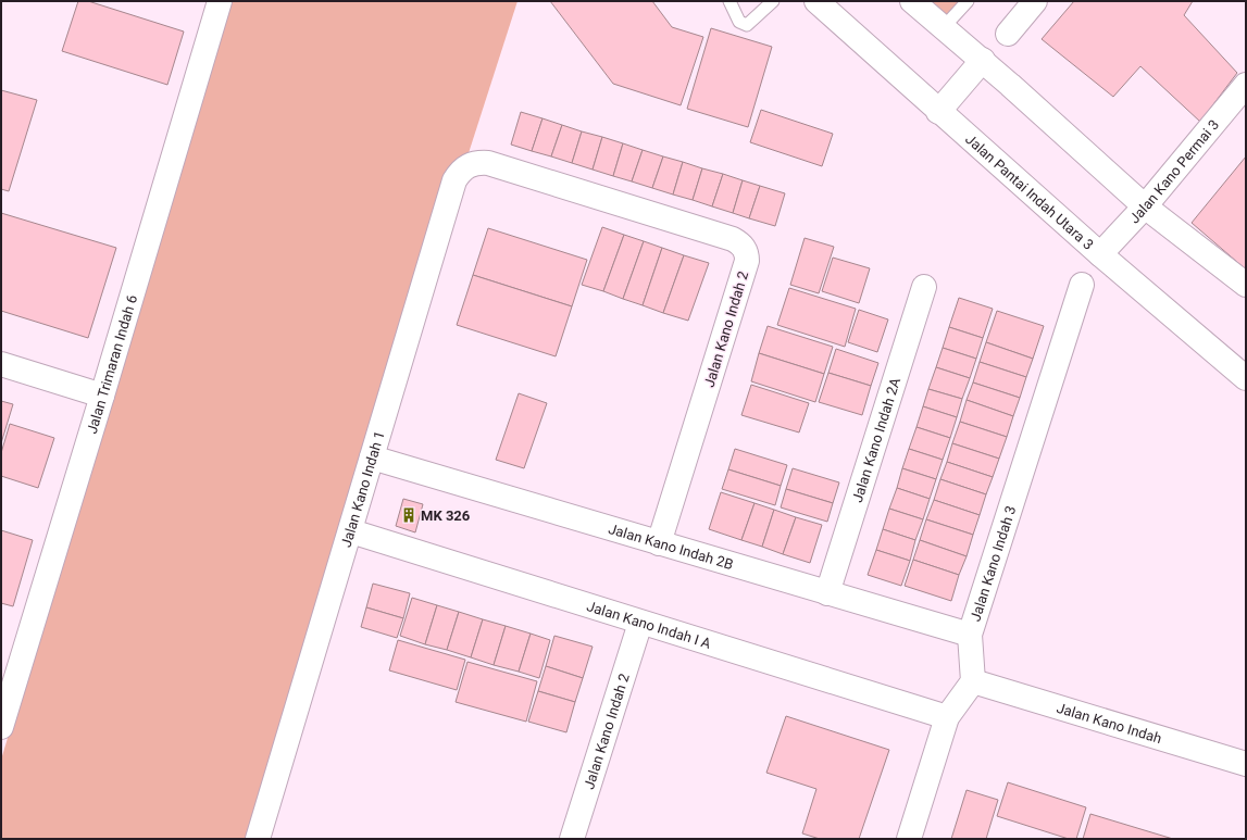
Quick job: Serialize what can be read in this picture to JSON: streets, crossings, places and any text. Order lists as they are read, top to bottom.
{
  "streets": {
    "street": [
      "Jalan Kano Permai 3",
      "Jalan Pantai Indah Utara 3",
      "Jalan Kano Indah 2",
      "Jalan Trimaran Indah 6",
      "Jalan Kano Indah 2A",
      "Jalan Kano Indah 1",
      "Jalan Kano Indah 2B",
      "Jalan Kano Indah 3",
      "Jalan Kano Indah I A",
      "Jalan Kano Indah"
    ]
  },
  "crossings": [
    ["Jalan Kano Permai 3", "Jalan Pantai Indah Utara 3"],
    ["Jalan Kano Indah 2", "Jalan Kano Indah 1"],
    ["Jalan Kano Indah 2", "Jalan Kano Indah 2B"],
    ["Jalan Kano Indah 2", "Jalan Kano Indah I A"],
    ["Jalan Kano Indah 2A", "Jalan Kano Indah 2B"],
    ["Jalan Kano Indah 1", "Jalan Kano Indah 2B"],
    ["Jalan Kano Indah 1", "Jalan Kano Indah I A"],
    ["Jalan Kano Indah 2B", "Jalan Kano Indah 3"],
    ["Jalan Kano Indah 3", "Jalan Kano Indah"]
  ],
  "places": {
    "building": ["MK 326"]
  }
}
